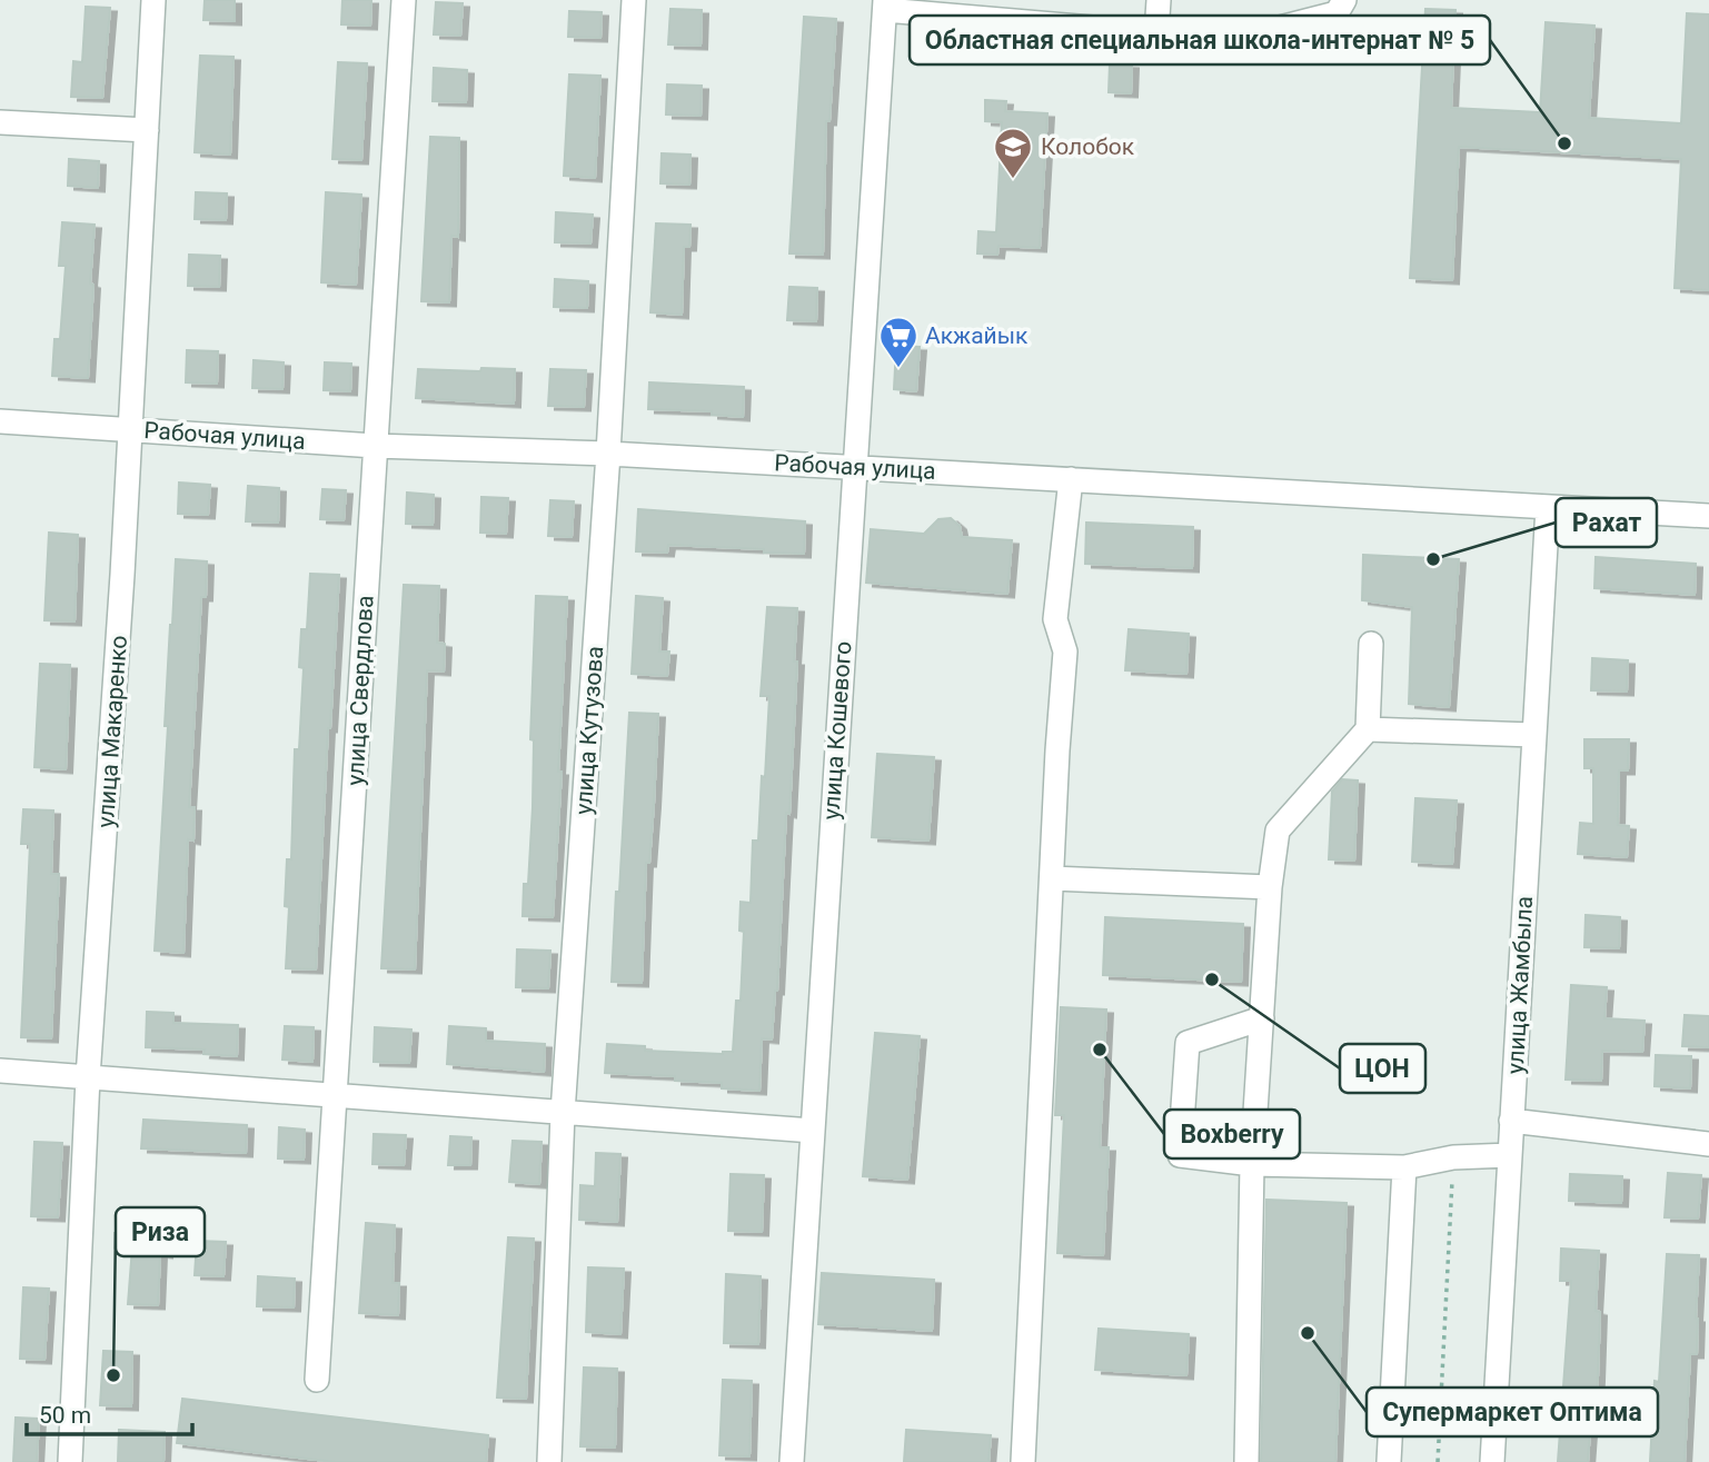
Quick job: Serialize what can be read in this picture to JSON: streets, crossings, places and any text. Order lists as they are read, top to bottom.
{
  "streets": {
    "street": [
      "Рабочая улица",
      "улица Свердлова",
      "улица Кутузова",
      "улица Кошевого",
      "улица Макаренко",
      "улица Жамбыла"
    ]
  },
  "crossings": [
    ["Рабочая улица", "улица Свердлова"],
    ["Рабочая улица", "улица Кутузова"],
    ["Рабочая улица", "улица Кошевого"],
    ["Рабочая улица", "улица Макаренко"],
    ["Рабочая улица", "улица Жамбыла"]
  ],
  "places": {
    "other": [
      "Областная специальная школа-интернат № 5",
      "Рахат",
      "ЦОН",
      "Boxberry",
      "Супермаркет Оптима",
      "Риза"
    ],
    "school or university": ["Колобок"],
    "supermarket": ["Акжайык"]
  },
  "scale_bar": "50 m"
}
